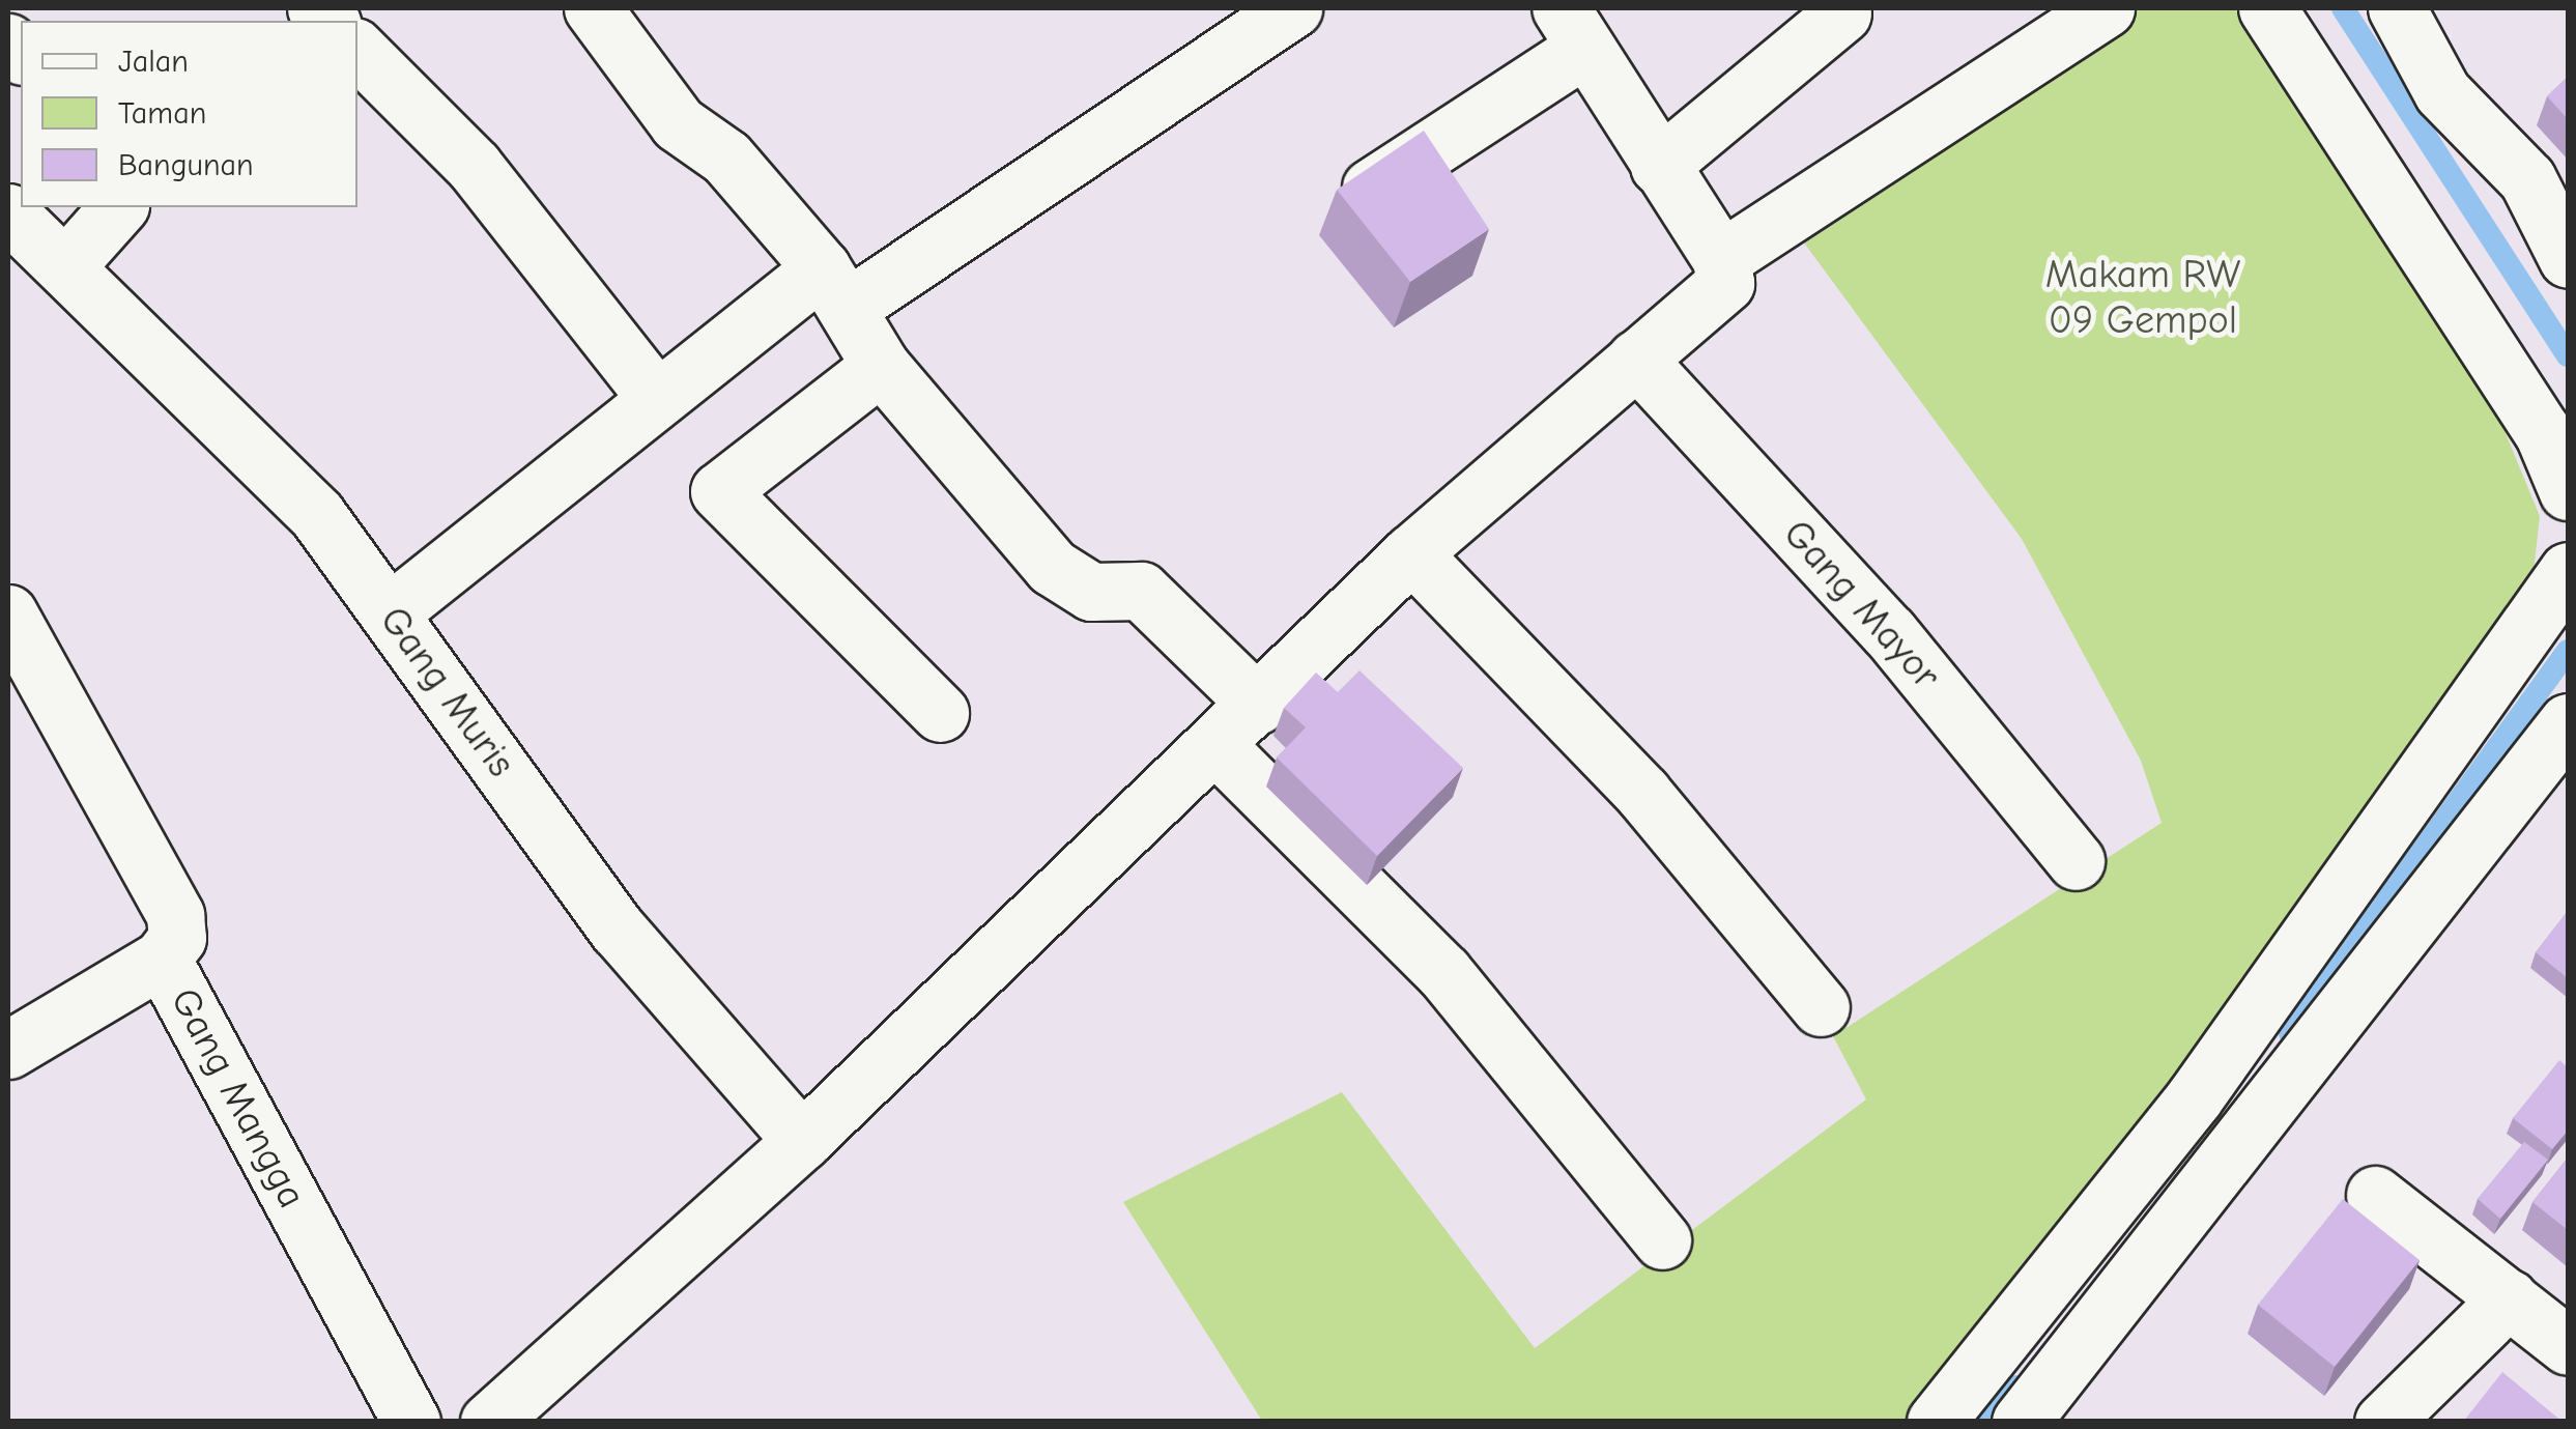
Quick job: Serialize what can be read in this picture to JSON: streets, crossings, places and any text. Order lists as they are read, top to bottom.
{
  "streets": {
    "street": ["Gang Mayor", "Gang Muris", "Gang Mangga"]
  },
  "parks": ["Makam RW 09 Gempol"],
  "legend": ["Jalan", "Taman", "Bangunan"]
}
